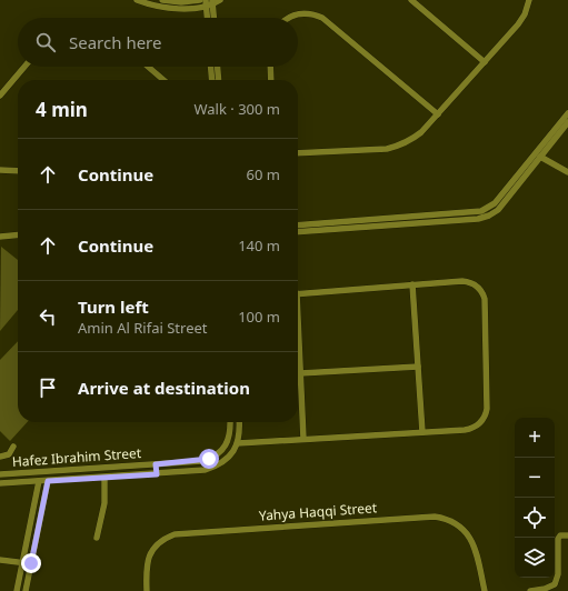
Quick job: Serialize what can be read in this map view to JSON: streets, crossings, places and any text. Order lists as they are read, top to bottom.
{
  "streets": {
    "street": ["Hafez Ibrahim Street", "Yahya Haqqi Street"]
  },
  "page": {
    "search": "Search here",
    "heading": ["4 min", "Walk · 300 m"],
    "list": [
      ["Continue", "60 m"],
      ["Continue", "140 m"],
      ["Turn left", "Amin Al Rifai Street", "100 m"],
      "Arrive at destination"
    ],
    "map_buttons": ["+", "−"]
  }
}
